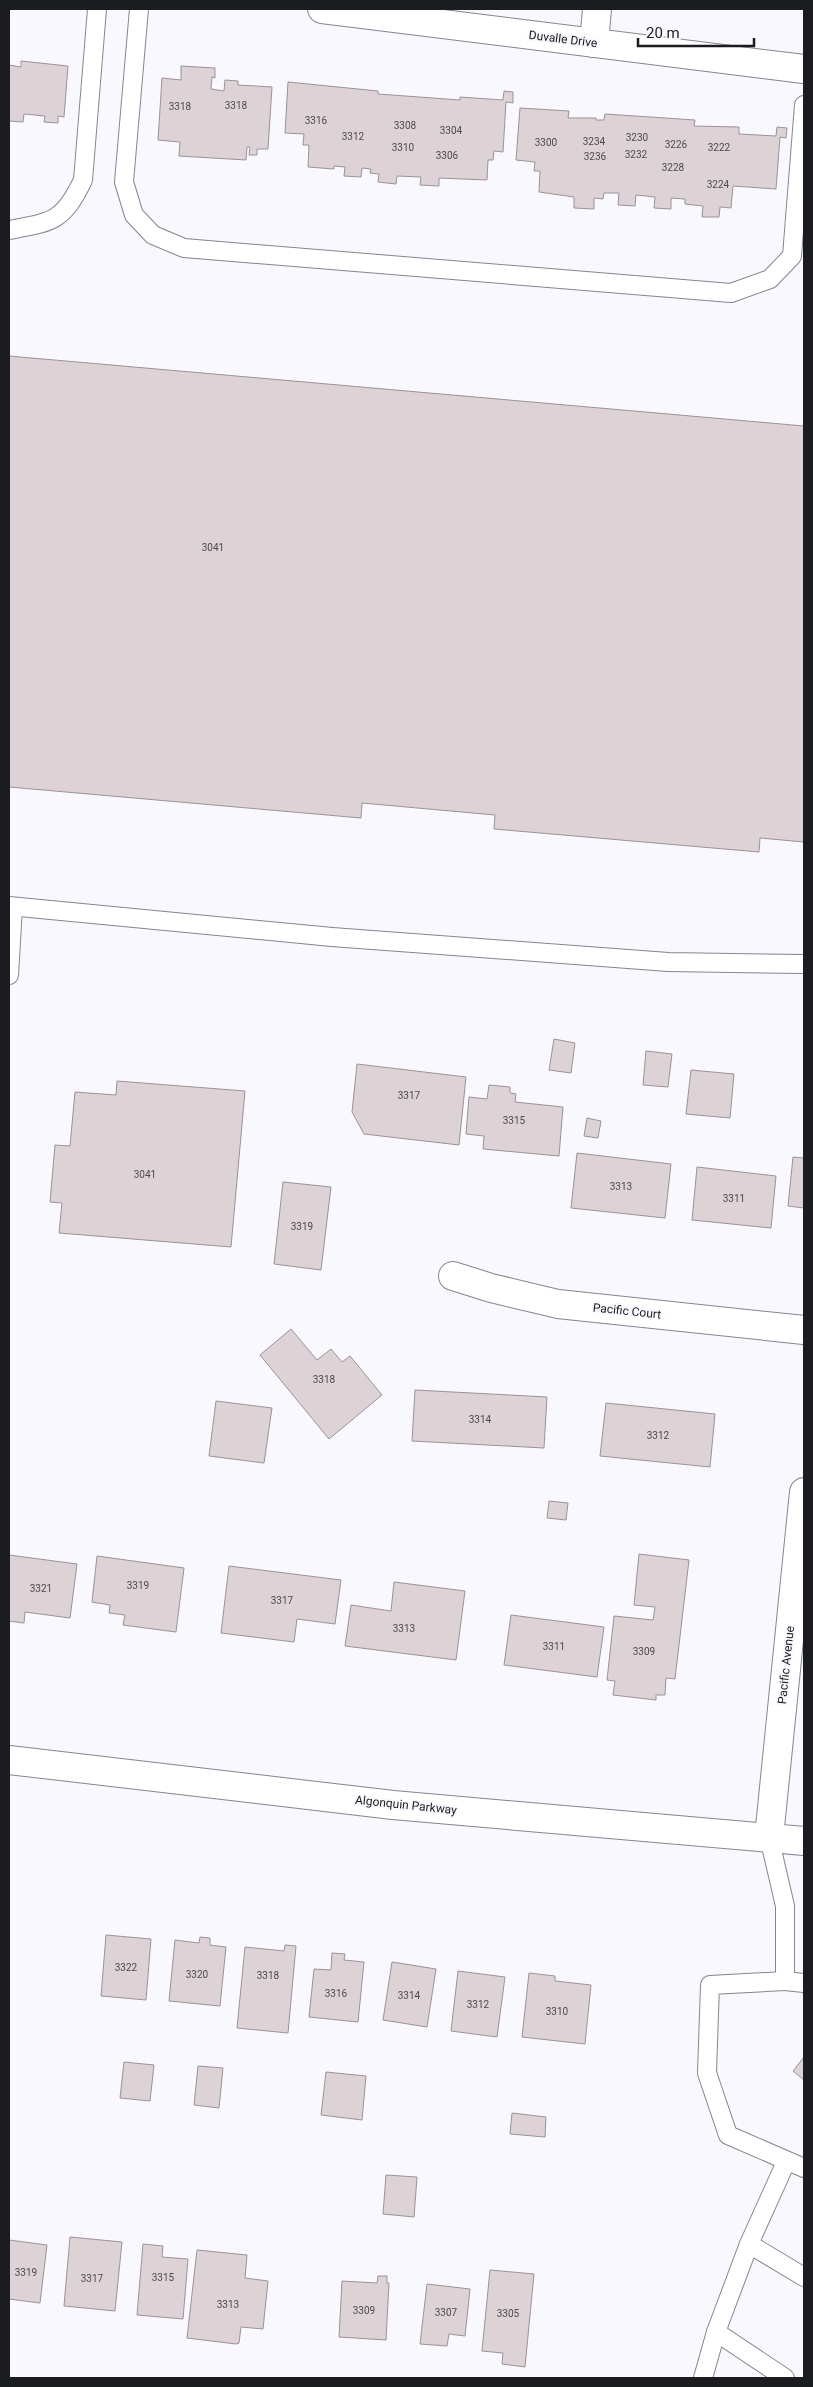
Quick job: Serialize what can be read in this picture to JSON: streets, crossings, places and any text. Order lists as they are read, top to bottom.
{
  "streets": {
    "street": [
      "Duvalle Drive",
      "Pacific Court",
      "Pacific Avenue",
      "Algonquin Parkway"
    ]
  },
  "crossings": [
    ["Pacific Avenue", "Algonquin Parkway"]
  ],
  "house_numbers": [
    "3318",
    "3318",
    "3316",
    "3308",
    "3304",
    "3312",
    "3230",
    "3234",
    "3300",
    "3226",
    "3310",
    "3222",
    "3232",
    "3306",
    "3236",
    "3228",
    "3224",
    "3041",
    "3317",
    "3315",
    "3041",
    "3313",
    "3311",
    "3319",
    "3318",
    "3314",
    "3312",
    "3319",
    "3321",
    "3317",
    "3313",
    "3311",
    "3309",
    "3322",
    "3320",
    "3318",
    "3316",
    "3314",
    "3312",
    "3310",
    "3319",
    "3315",
    "3317",
    "3313",
    "3309",
    "3307",
    "3305"
  ],
  "scale_bar": "20 m"
}
